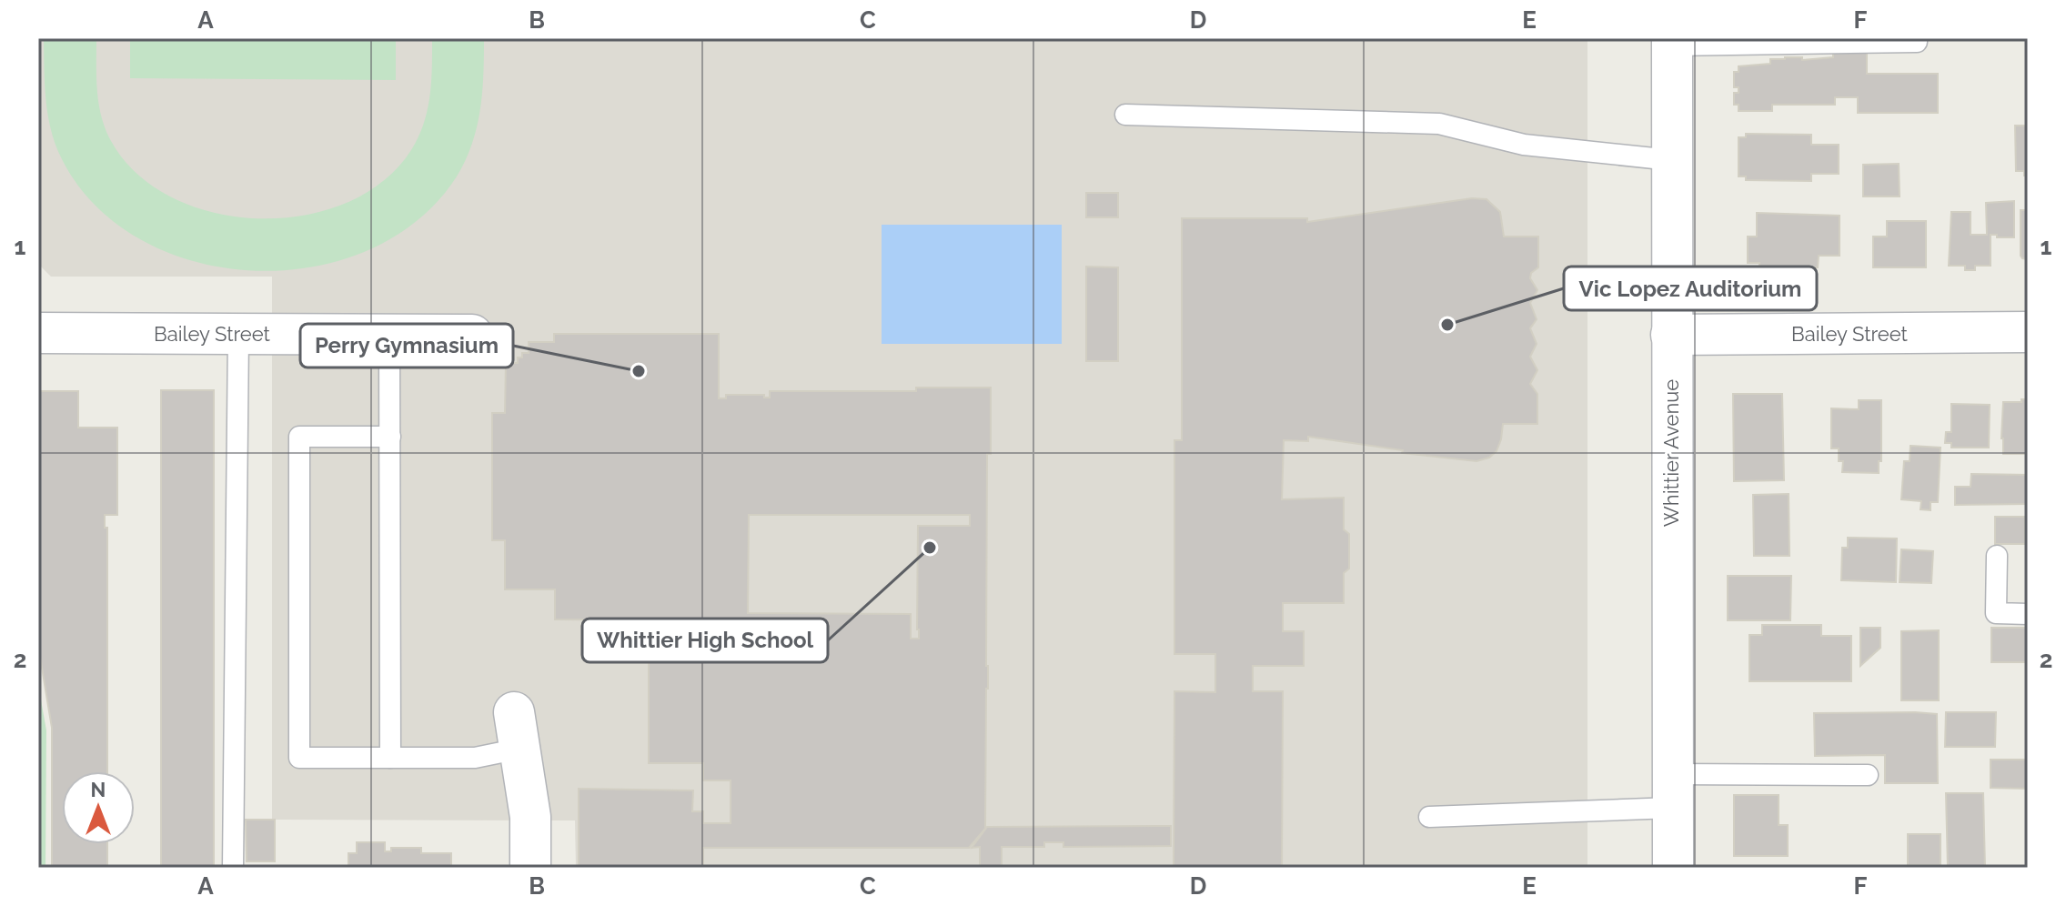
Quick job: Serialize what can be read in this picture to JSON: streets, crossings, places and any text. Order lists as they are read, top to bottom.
{
  "streets": {
    "street": ["Bailey Street", "Whittier Avenue"]
  },
  "crossings": [
    ["Bailey Street", "Whittier Avenue"]
  ],
  "places": ["Vic Lopez Auditorium", "Perry Gymnasium", "Whittier High School"],
  "north": "top",
  "grid": {
    "columns": [
      "A",
      "B",
      "C",
      "D",
      "E",
      "F"
    ],
    "rows": ["1", "2"]
  }
}
